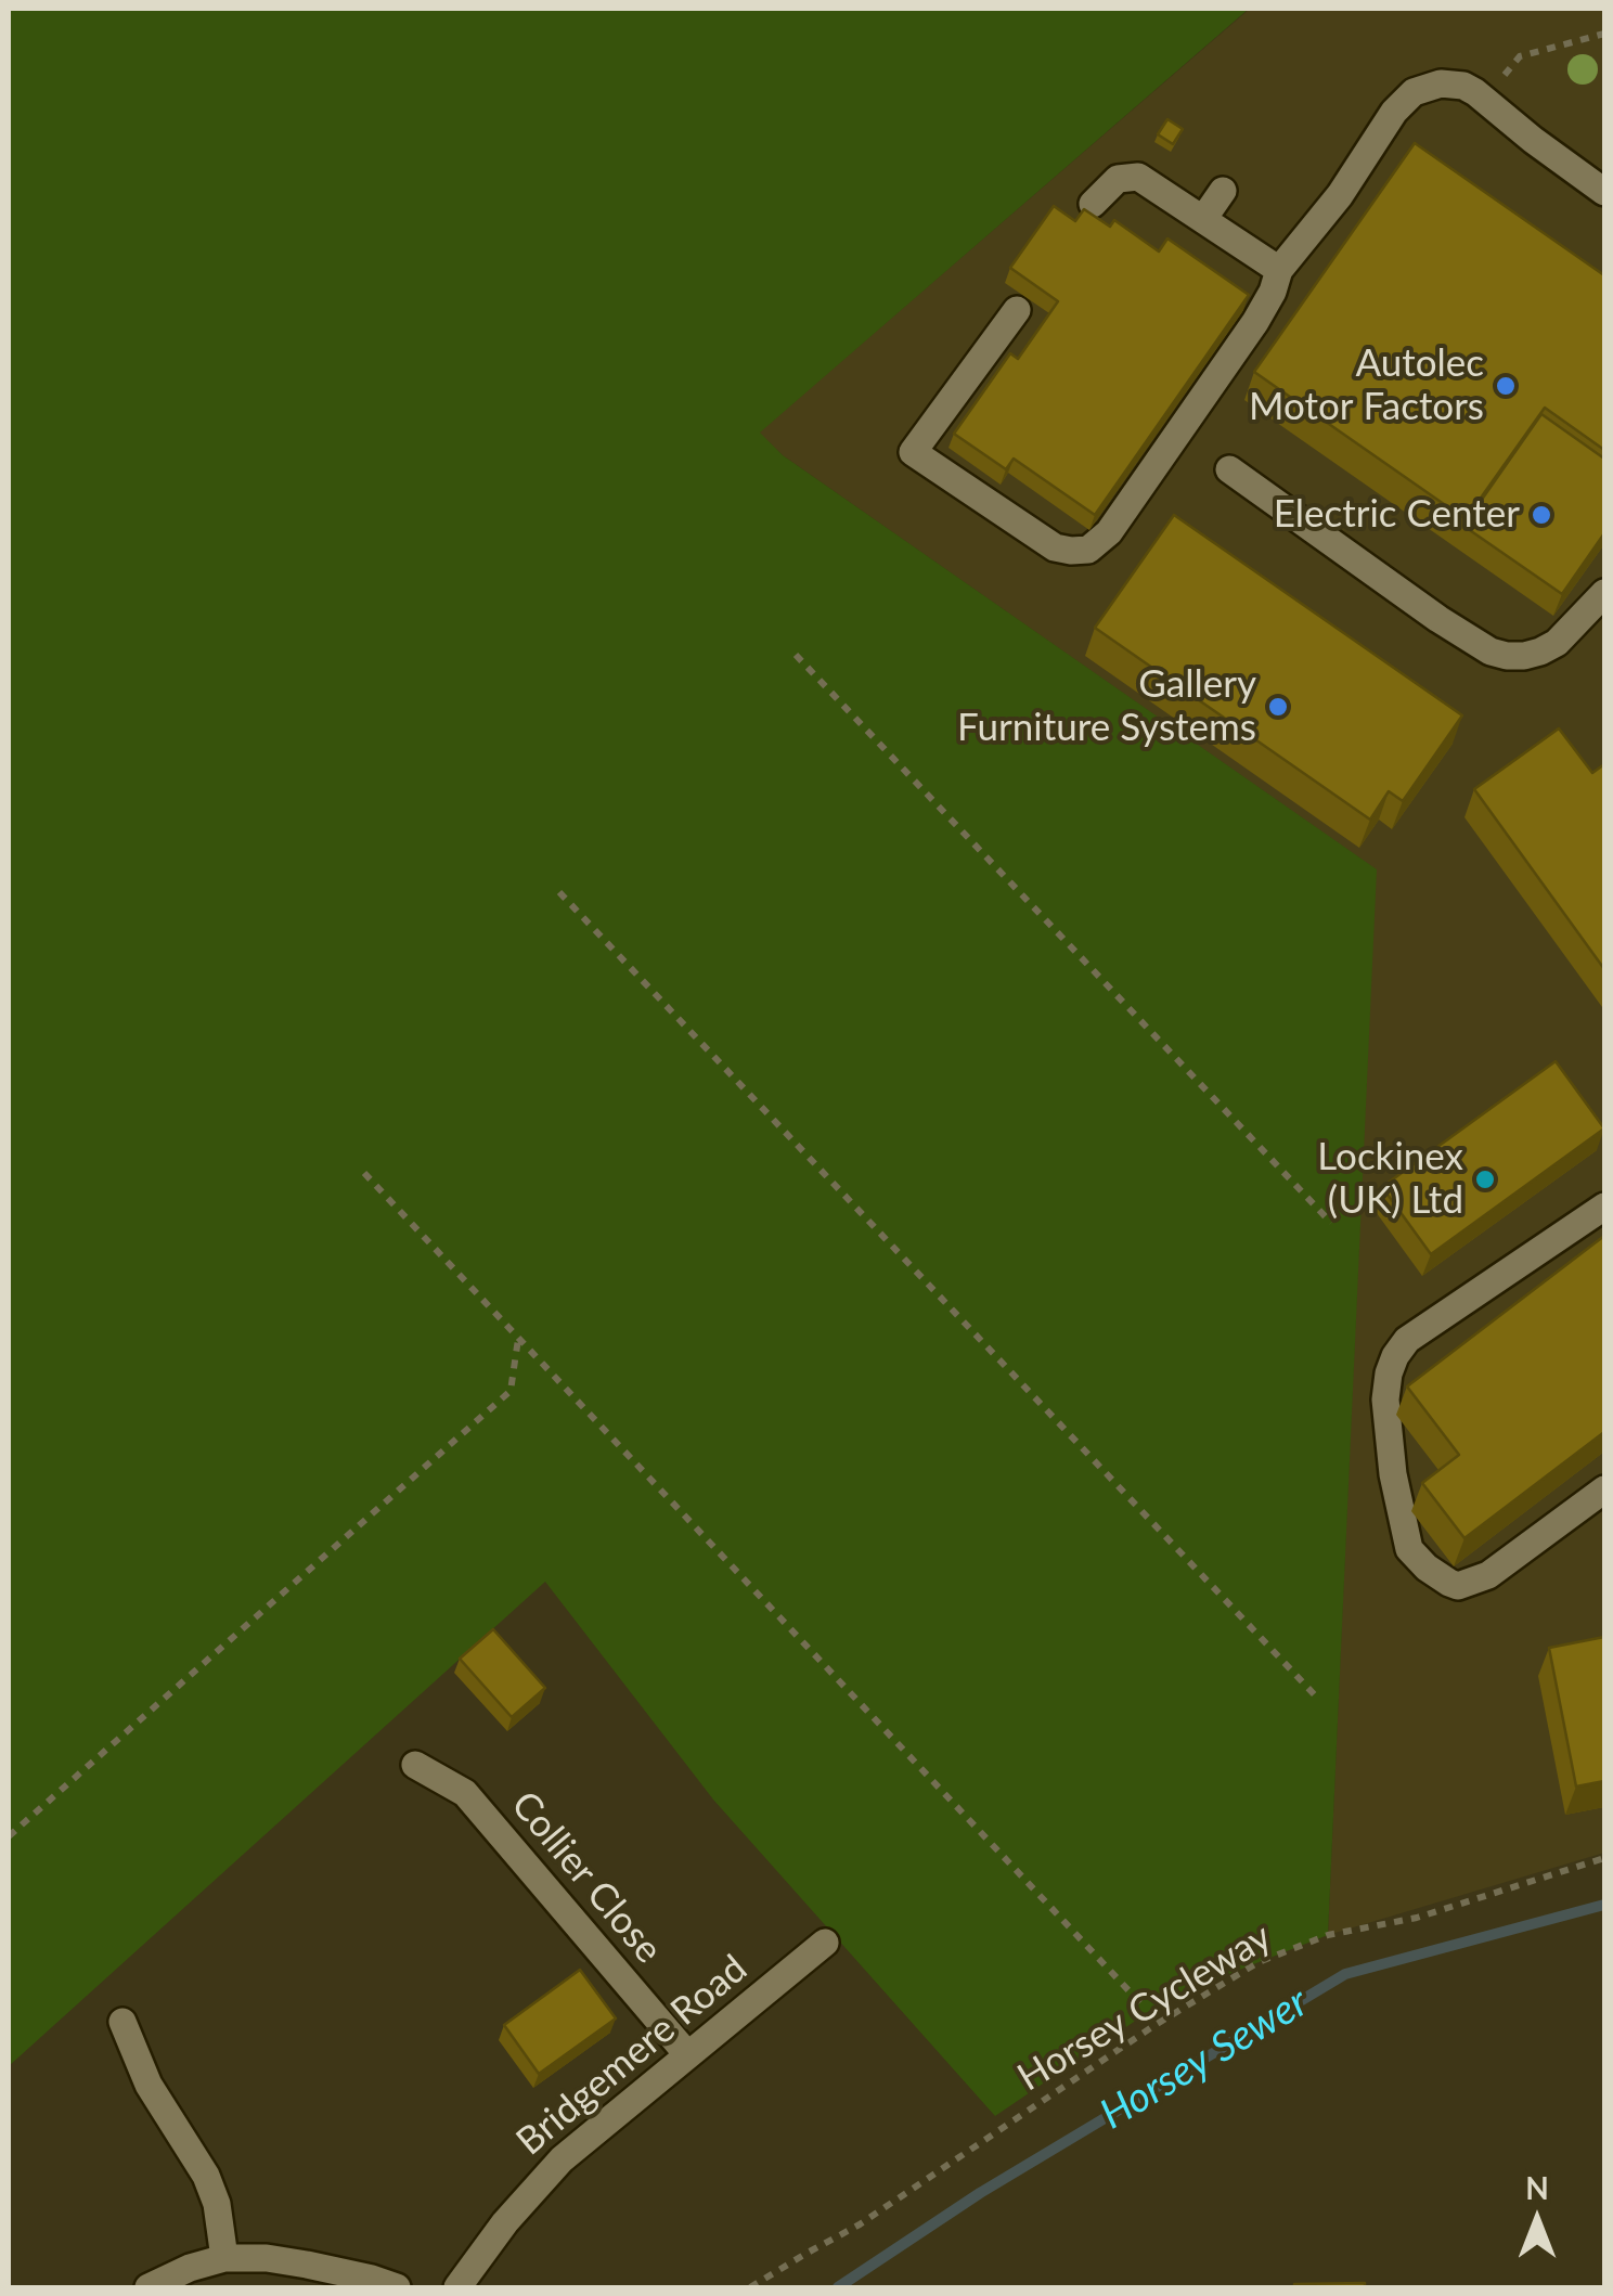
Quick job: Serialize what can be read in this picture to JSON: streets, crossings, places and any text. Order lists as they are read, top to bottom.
{
  "streets": {
    "street": ["Collier Close", "Bridgemere Road"],
    "path": ["Horsey Cycleway"]
  },
  "crossings": [
    ["Collier Close", "Bridgemere Road"]
  ],
  "water": ["Horsey Sewer"],
  "places": [
    "Autolec Motor Factors",
    "Electric Center",
    "Gallery Furniture Systems",
    "Lockinex (UK) Ltd"
  ],
  "north": "top"
}
